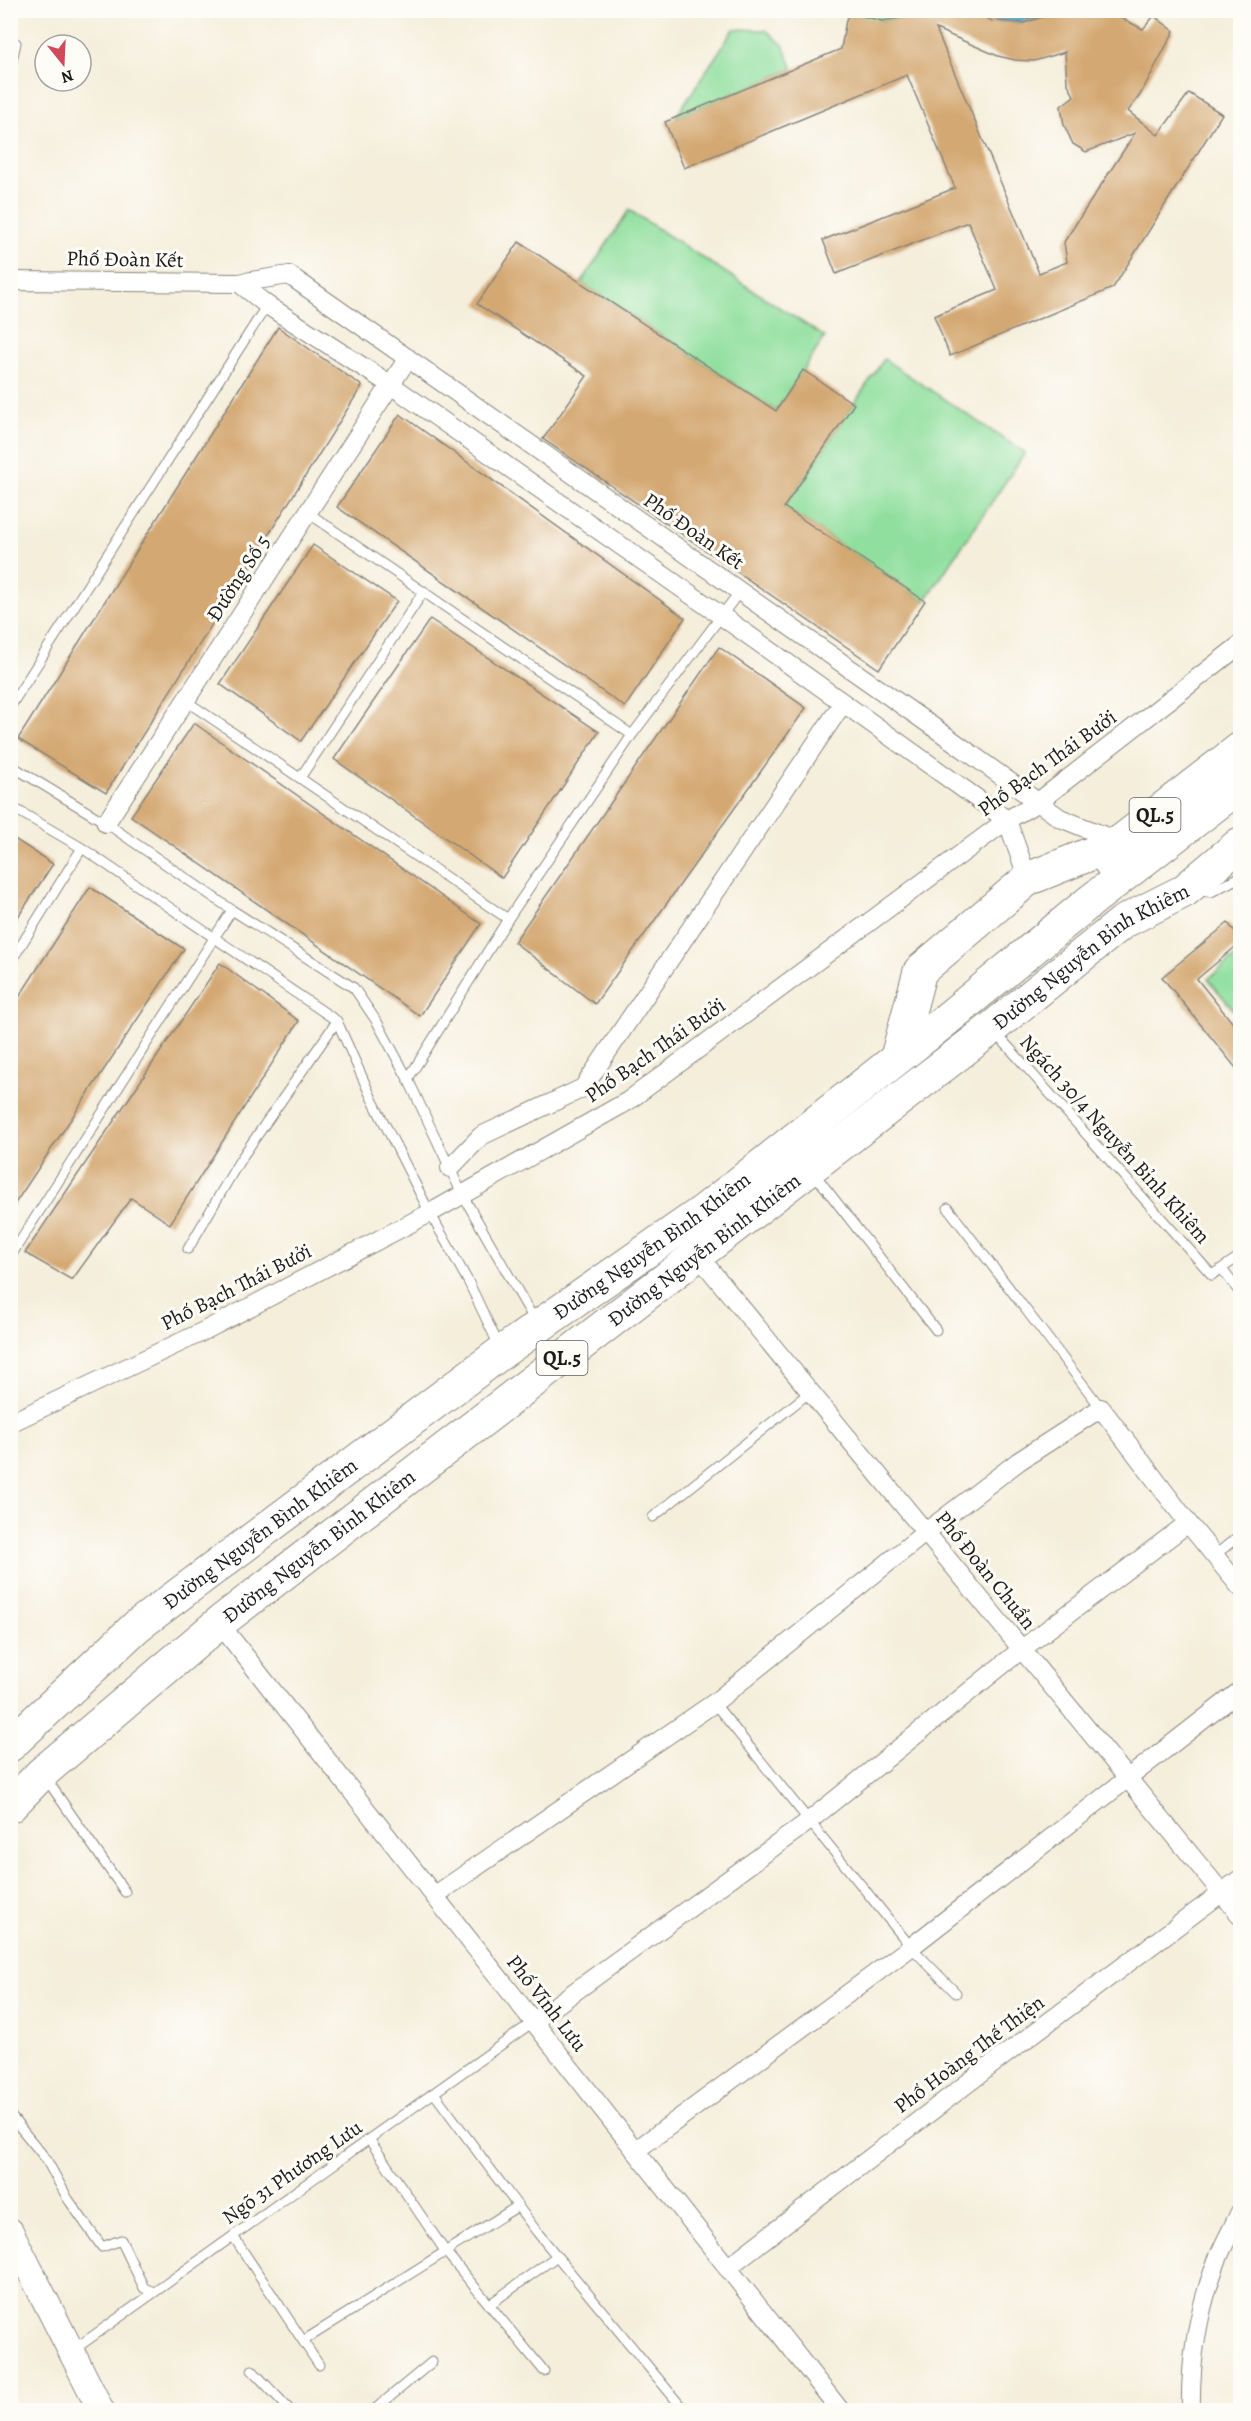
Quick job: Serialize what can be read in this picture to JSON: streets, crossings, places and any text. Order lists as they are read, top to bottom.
{
  "streets": {
    "highway": ["QL.5", "Đường Nguyễn Bỉnh Khiêm", "Đường Nguyễn Bình Khiêm"],
    "street": [
      "Phố Đoàn Kết",
      "Đường Số 5",
      "Phố Bạch Thái Bưởi",
      "Phố Đoàn Chuẩn",
      "Phố Vĩnh Lưu",
      "Phố Hoàng Thế Thiện"
    ],
    "lane": ["Ngách 30/4 Nguyễn Bỉnh Khiêm", "Ngõ 31 Phương Lưu"]
  },
  "crossings": [
    ["Phố Đoàn Kết", "Đường Số 5"],
    ["Phố Đoàn Kết", "Phố Bạch Thái Bưởi"],
    ["Phố Đoàn Kết", "QL.5"],
    ["QL.5", "Đường Nguyễn Bỉnh Khiêm"],
    ["QL.5", "Đường Nguyễn Bình Khiêm"],
    ["Đường Nguyễn Bỉnh Khiêm", "Ngách 30/4 Nguyễn Bỉnh Khiêm"],
    ["Đường Nguyễn Bỉnh Khiêm", "Phố Đoàn Chuẩn"],
    ["Đường Nguyễn Bỉnh Khiêm", "Phố Vĩnh Lưu"],
    ["Phố Đoàn Chuẩn", "Phố Hoàng Thế Thiện"],
    ["Phố Vĩnh Lưu", "Phố Hoàng Thế Thiện"],
    ["Phố Vĩnh Lưu", "Ngõ 31 Phương Lưu"]
  ],
  "north": "bottom"
}
